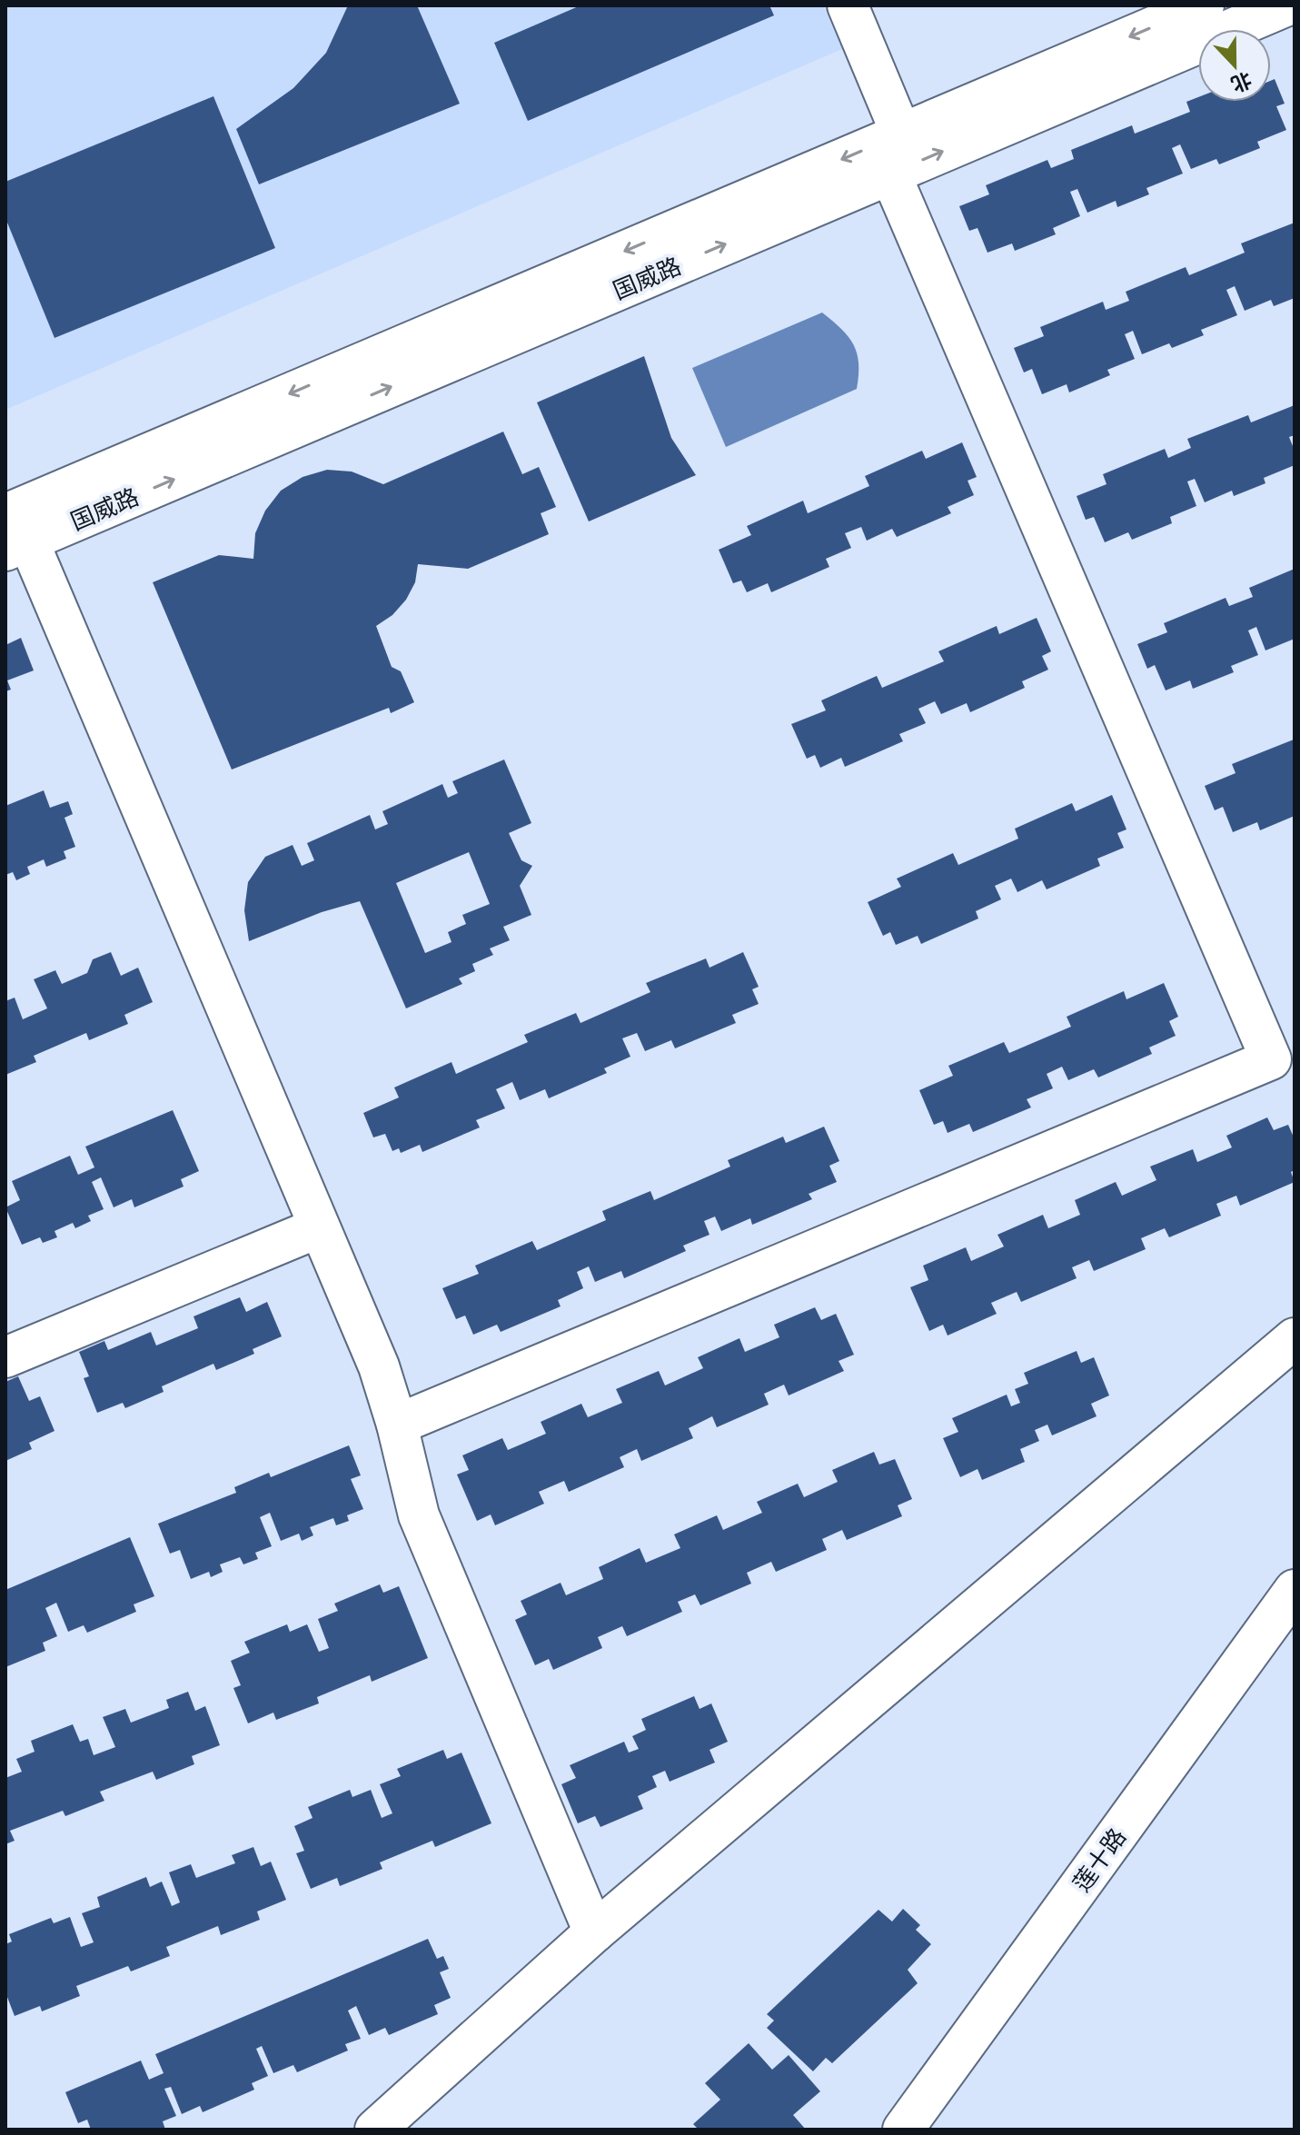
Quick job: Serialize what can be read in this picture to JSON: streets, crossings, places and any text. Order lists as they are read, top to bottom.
{
  "streets": {
    "street": ["国威路", "莲十路"]
  },
  "north": "bottom"
}
